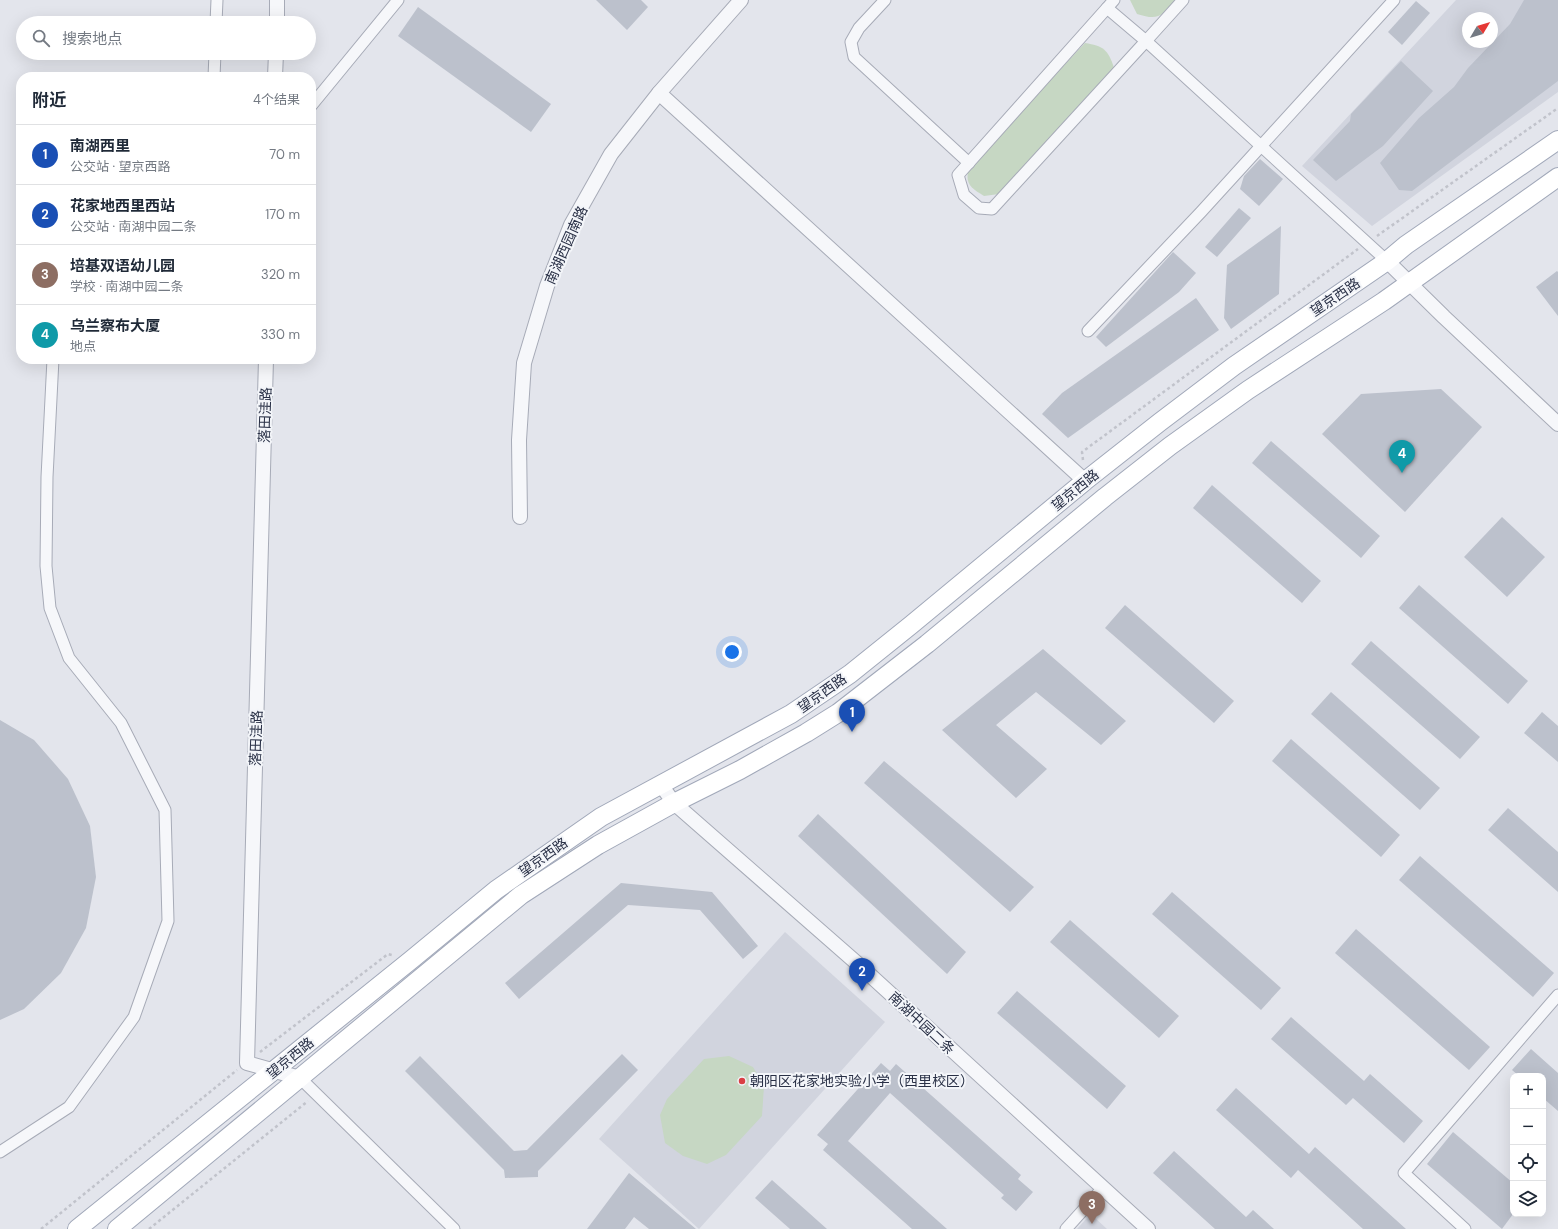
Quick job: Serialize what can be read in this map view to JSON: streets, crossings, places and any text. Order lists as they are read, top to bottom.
{
  "streets": {
    "main road": ["望京西路"],
    "street": ["南湖西园南路", "落田洼路", "南湖中园二条"]
  },
  "crossings": [
    ["望京西路", "南湖中园二条"]
  ],
  "places": ["朝阳区花家地实验小学（西里校区）"],
  "north": "top right",
  "page": {
    "search": "搜索地点",
    "heading": ["附近", "4个结果"],
    "list": [
      {
        "mark": "1",
        "name": "南湖西里",
        "note": "公交站 · 望京西路",
        "value": "70 m"
      },
      {
        "mark": "2",
        "name": "花家地西里西站",
        "note": "公交站 · 南湖中园二条",
        "value": "170 m"
      },
      {
        "mark": "3",
        "name": "培基双语幼儿园",
        "note": "学校 · 南湖中园二条",
        "value": "320 m"
      },
      {
        "mark": "4",
        "name": "乌兰察布大厦",
        "note": "地点",
        "value": "330 m"
      }
    ],
    "pins": [
      "4",
      "1",
      "2",
      "3"
    ],
    "map_buttons": ["+", "−"]
  }
}
